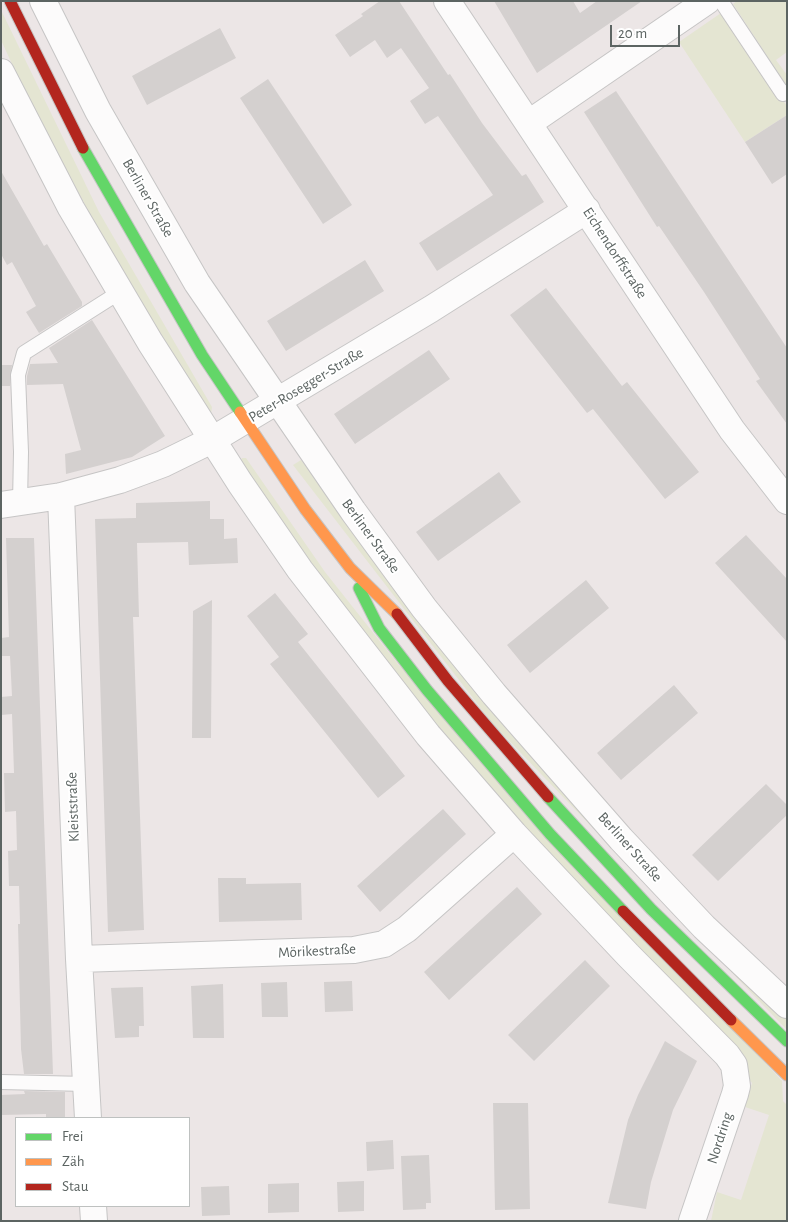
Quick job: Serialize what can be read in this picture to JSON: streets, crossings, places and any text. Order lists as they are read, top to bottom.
{
  "streets": {
    "main road": ["Berliner Straße"],
    "street": [
      "Eichendorffstraße",
      "Peter-Rosegger-Straße",
      "Kleiststraße",
      "Mörikestraße",
      "Nordring"
    ]
  },
  "crossings": [
    ["Berliner Straße", "Peter-Rosegger-Straße"],
    ["Eichendorffstraße", "Peter-Rosegger-Straße"],
    ["Peter-Rosegger-Straße", "Kleiststraße"],
    ["Kleiststraße", "Mörikestraße"],
    ["Mörikestraße", "Nordring"]
  ],
  "legend": ["Frei", "Zäh", "Stau"],
  "scale_bar": "20 m"
}
